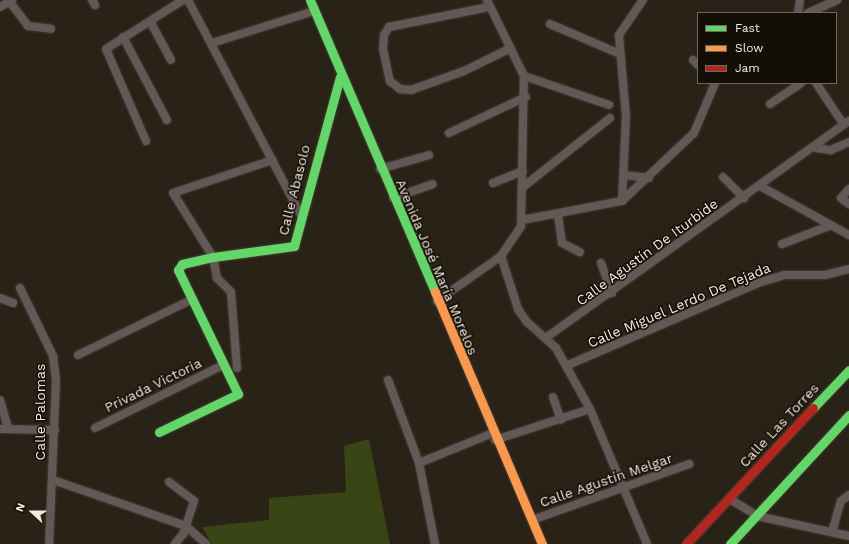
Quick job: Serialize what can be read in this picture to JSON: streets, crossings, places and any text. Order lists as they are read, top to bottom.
{
  "streets": {
    "street": [
      "Calle Abasolo",
      "Calle Agustín De Iturbide",
      "Avenida José María Morelos",
      "Calle Miguel Lerdo De Tejada",
      "Privada Victoria",
      "Calle Palomas",
      "Calle Las Torres",
      "Calle Agustín Melgar"
    ]
  },
  "crossings": [
    ["Calle Abasolo", "Avenida José María Morelos"],
    ["Avenida José María Morelos", "Calle Agustín Melgar"]
  ],
  "legend": ["Fast", "Slow", "Jam"],
  "north": "left"
}
